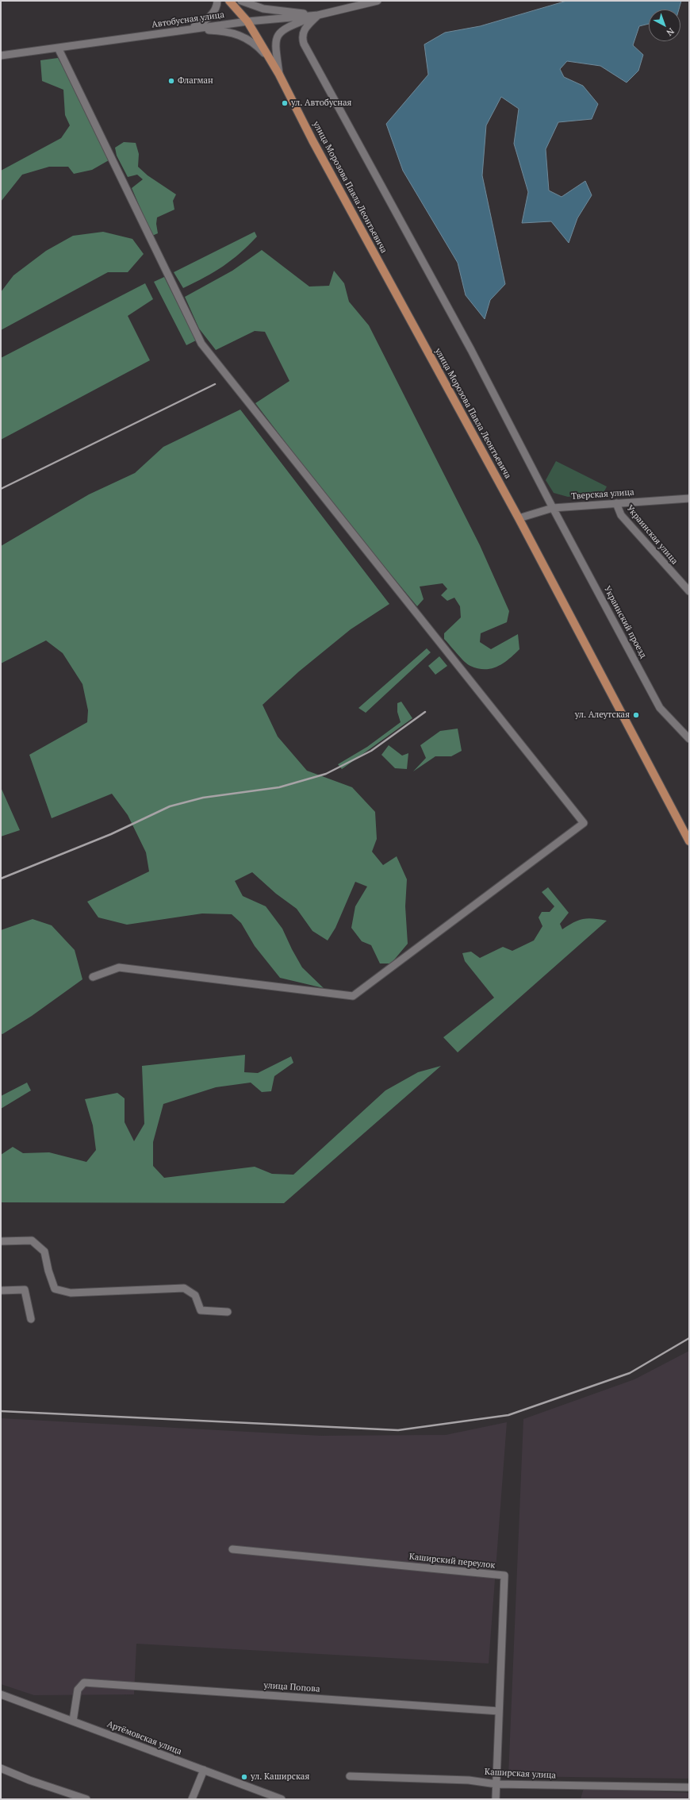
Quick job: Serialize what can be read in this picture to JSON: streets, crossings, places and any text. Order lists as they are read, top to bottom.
{
  "streets": {
    "main road": ["улица Морозова Павла Леонтьевича"],
    "street": [
      "Автобусная улица",
      "Тверская улица",
      "Украинская улица",
      "Украинский проезд",
      "Каширский переулок",
      "улица Попова",
      "Артёмовская улица",
      "Каширская улица"
    ]
  },
  "crossings": [
    ["Автобусная улица", "улица Морозова Павла Леонтьевича"],
    ["Автобусная улица", "Украинский проезд"],
    ["улица Морозова Павла Леонтьевича", "Тверская улица"],
    ["Тверская улица", "Украинская улица"],
    ["Тверская улица", "Украинский проезд"],
    ["Каширский переулок", "улица Попова"],
    ["Каширский переулок", "Каширская улица"],
    ["улица Попова", "Артёмовская улица"]
  ],
  "places": [
    "Флагман",
    "ул. Автобусная",
    "ул. Алеутская",
    "ул. Каширская"
  ],
  "north": "bottom right"
}
